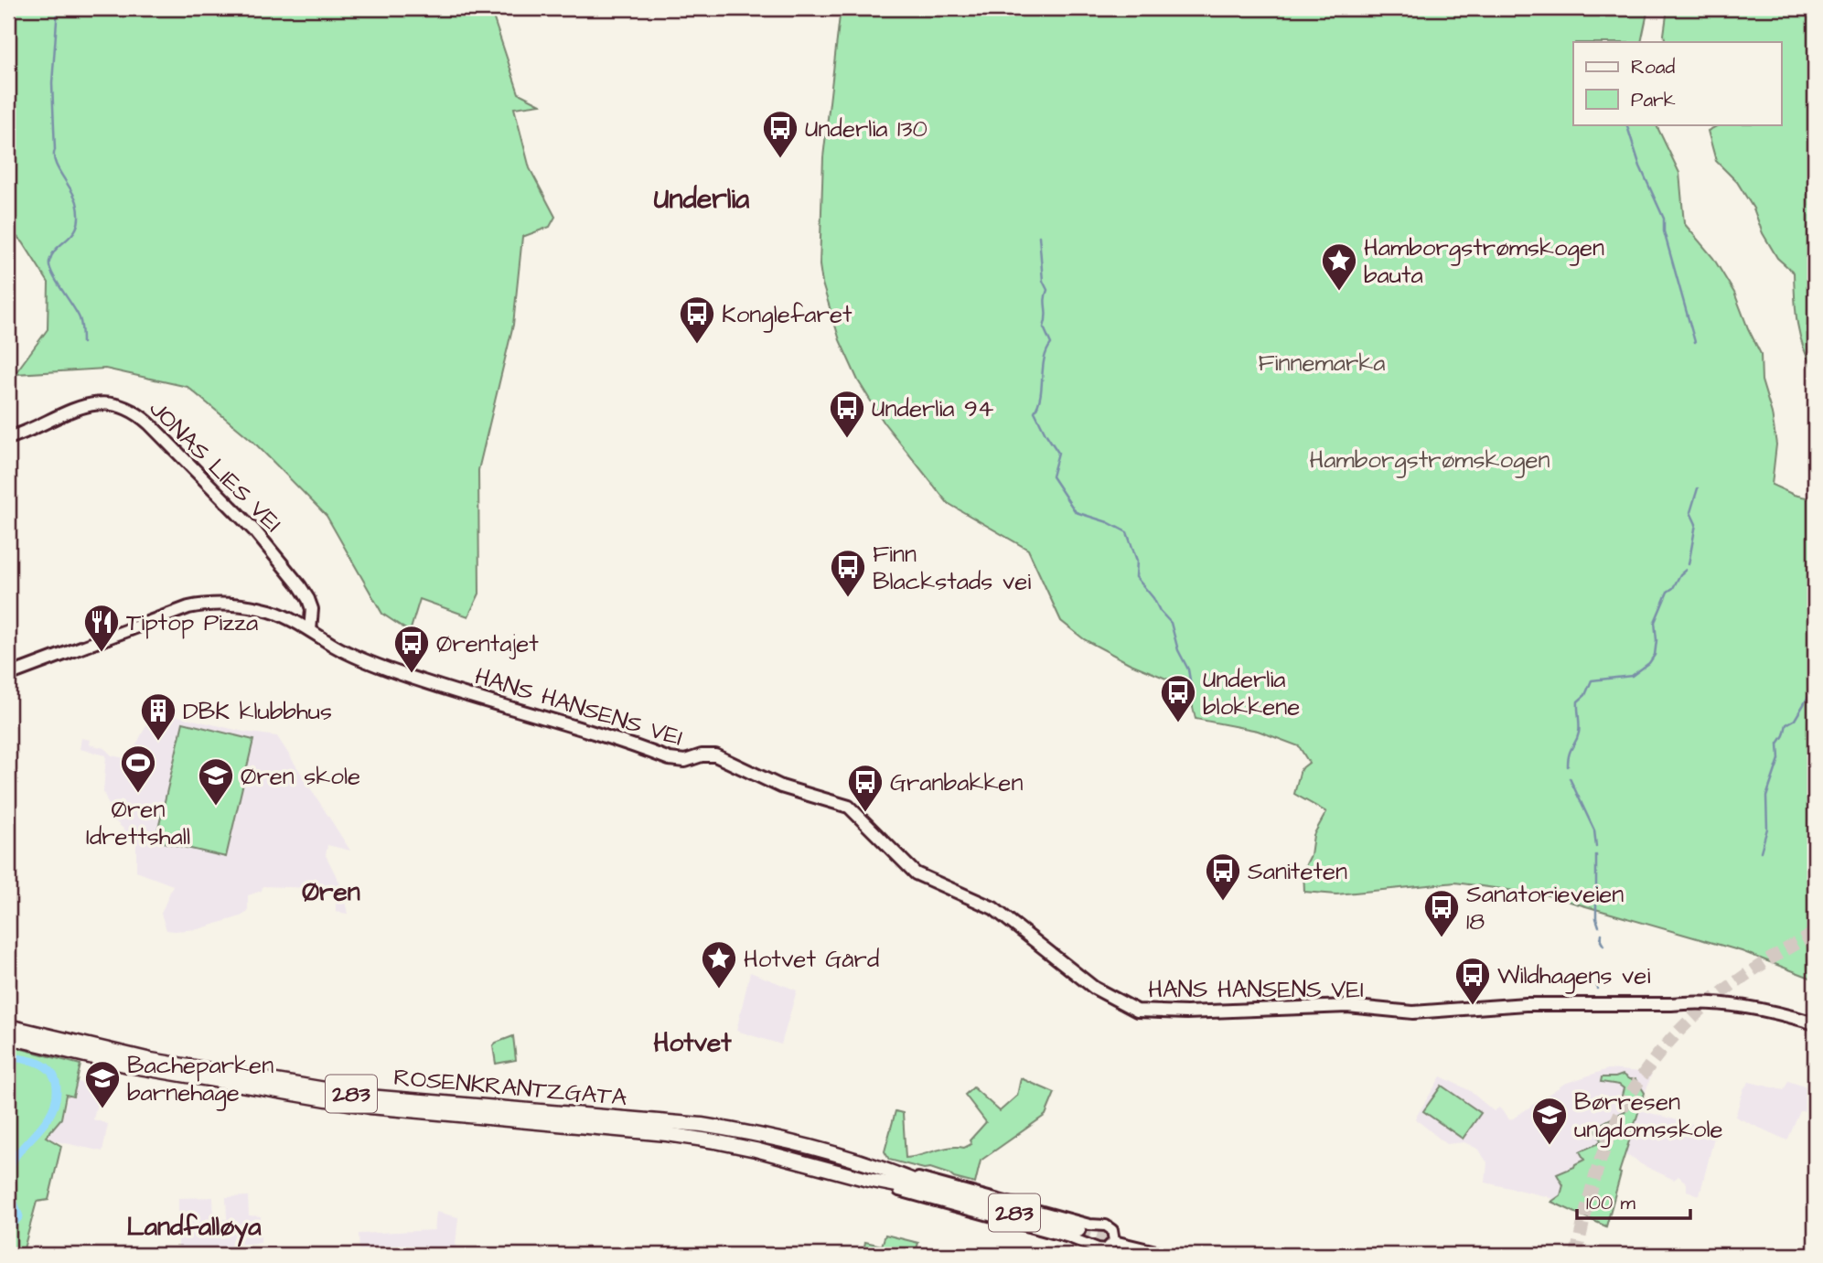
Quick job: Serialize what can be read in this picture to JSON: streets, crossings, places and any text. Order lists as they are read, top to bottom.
{
  "streets": {
    "main road": [
      "JONAS LIES VEI",
      "HANS HANSENS VEI",
      "ROSENKRANTZGATA",
      "283"
    ]
  },
  "crossings": [
    ["JONAS LIES VEI", "HANS HANSENS VEI"]
  ],
  "districts": [
    "Underlia",
    "Øren",
    "Hotvet",
    "Landfalløya"
  ],
  "parks": ["Finnemarka", "Hamborgstrømskogen"],
  "places": {
    "bus stop": [
      "Underlia 130",
      "Konglefaret",
      "Underlia 94",
      "Finn Blackstads vei",
      "Ørentajet",
      "Underlia blokkene",
      "Granbakken",
      "Saniteten",
      "Sanatorieveien 18",
      "Wildhagens vei"
    ],
    "place": ["Hamborgstrømskogen bauta", "Hotvet Gård"],
    "restaurant": ["Tiptop Pizza"],
    "building": ["DBK klubbhus"],
    "sports": ["Øren Idrettshall"],
    "school or university": ["Øren skole", "Bacheparken barnehage", "Børresen ungdomsskole"]
  },
  "legend": ["Road", "Park"],
  "scale_bar": "100 m"
}
